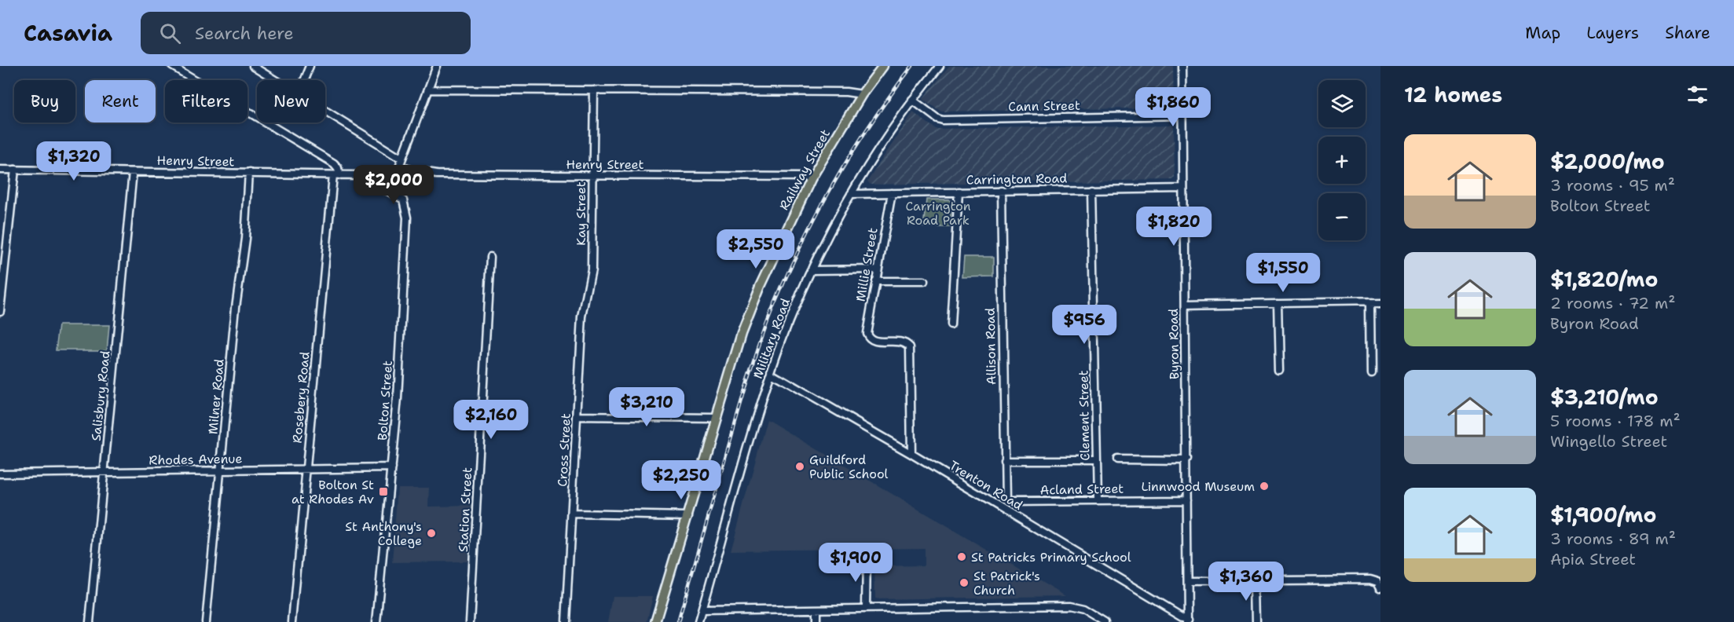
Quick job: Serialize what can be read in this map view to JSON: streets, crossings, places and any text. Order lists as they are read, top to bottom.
{
  "streets": {
    "main road": ["Railway Street"],
    "street": [
      "Cann Street",
      "Henry Street",
      "Carrington Road",
      "Kay Street",
      "Millie Street",
      "Military Road",
      "Byron Road",
      "Allison Road",
      "Salisbury Road",
      "Milner Road",
      "Rosebery Road",
      "Bolton Street",
      "Clement Street",
      "Cross Street",
      "Rhodes Avenue",
      "Trenton Road",
      "Acland Street",
      "Station Street"
    ]
  },
  "crossings": [
    ["Cann Street", "Military Road"],
    ["Cann Street", "Byron Road"],
    ["Henry Street", "Railway Street"],
    ["Henry Street", "Kay Street"],
    ["Henry Street", "Salisbury Road"],
    ["Henry Street", "Milner Road"],
    ["Henry Street", "Rosebery Road"],
    ["Henry Street", "Bolton Street"],
    ["Carrington Road", "Millie Street"],
    ["Carrington Road", "Military Road"],
    ["Carrington Road", "Byron Road"],
    ["Carrington Road", "Allison Road"],
    ["Carrington Road", "Clement Street"],
    ["Kay Street", "Cross Street"],
    ["Millie Street", "Trenton Road"],
    ["Military Road", "Trenton Road"],
    ["Byron Road", "Trenton Road"],
    ["Byron Road", "Acland Street"],
    ["Allison Road", "Acland Street"],
    ["Salisbury Road", "Rhodes Avenue"],
    ["Milner Road", "Rhodes Avenue"],
    ["Rosebery Road", "Rhodes Avenue"],
    ["Bolton Street", "Rhodes Avenue"],
    ["Clement Street", "Acland Street"]
  ],
  "parks": ["Carrington Road Park"],
  "places": {
    "other": [
      "Guildford Public School",
      "Linnwood Museum",
      "St Anthony's College",
      "St Patricks Primary School",
      "St Patrick's Church"
    ],
    "transit": ["Bolton St at Rhodes Av"]
  },
  "page": {
    "header": "Casavia",
    "search": "Search here",
    "nav": ["Map", "Layers", "Share"],
    "heading": "12 homes",
    "map_buttons": ["+", "−"],
    "chip": [
      "Buy",
      "Rent",
      "Filters",
      "New"
    ],
    "price": [
      "$1,860",
      "$1,320",
      "$2,000",
      "$1,820",
      "$2,550",
      "$1,550",
      "$956",
      "$3,210",
      "$2,160",
      "$2,250",
      "$1,900",
      "$1,360"
    ],
    "list": [
      {
        "name": "$2,000/mo",
        "note": "3 rooms · 95 m² · Bolton Street"
      },
      {
        "name": "$1,820/mo",
        "note": "2 rooms · 72 m² · Byron Road"
      },
      {
        "name": "$3,210/mo",
        "note": "5 rooms · 178 m² · Wingello Street"
      },
      {
        "name": "$1,900/mo",
        "note": "3 rooms · 89 m² · Apia Street"
      }
    ]
  }
}
